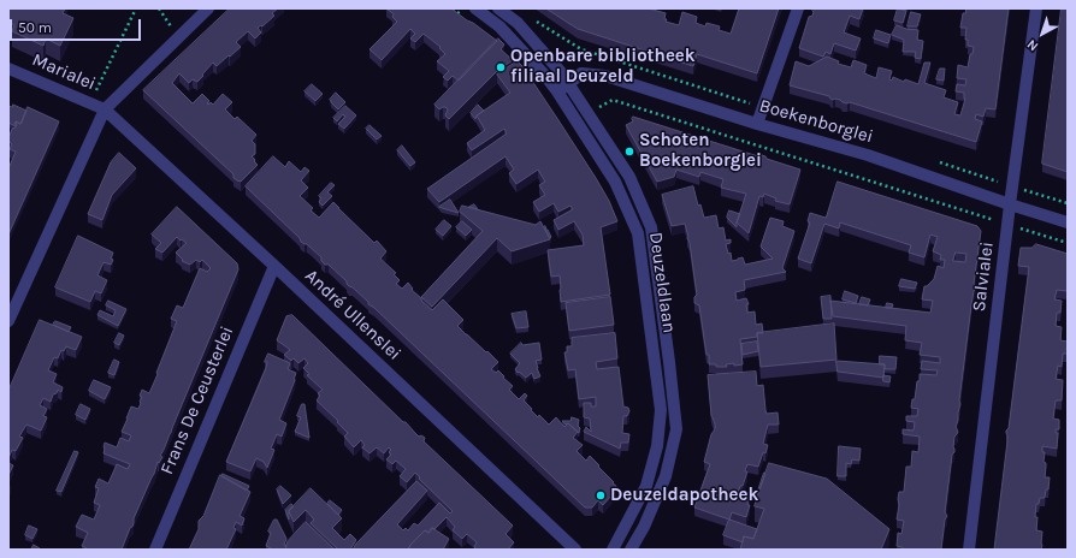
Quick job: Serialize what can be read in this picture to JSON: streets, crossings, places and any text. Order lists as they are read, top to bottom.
{
  "streets": {
    "street": [
      "Marialei",
      "Boekenborglei",
      "Salvialei",
      "Deuzeldlaan",
      "André Ullenslei",
      "Frans De Ceusterlei"
    ]
  },
  "crossings": [
    ["Marialei", "André Ullenslei"],
    ["Boekenborglei", "Salvialei"],
    ["Boekenborglei", "Deuzeldlaan"],
    ["André Ullenslei", "Frans De Ceusterlei"]
  ],
  "places": ["Openbare bibliotheek filiaal Deuzeld", "Schoten Boekenborglei", "Deuzeldapotheek"],
  "scale_bar": "50 m",
  "north": "bottom left"
}
